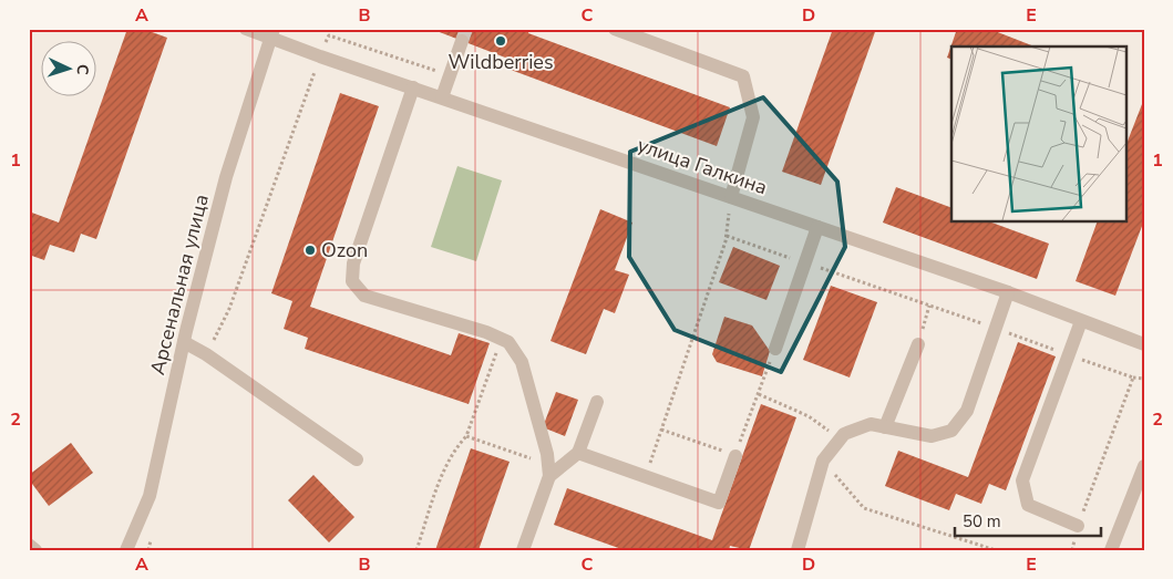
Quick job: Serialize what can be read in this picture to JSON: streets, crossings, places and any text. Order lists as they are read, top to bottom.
{
  "streets": {
    "street": ["улица Галкина", "Арсенальная улица"]
  },
  "crossings": [
    ["улица Галкина", "Арсенальная улица"]
  ],
  "places": ["Wildberries", "Ozon"],
  "scale_bar": "50 m",
  "north": "right",
  "grid": {
    "columns": [
      "A",
      "B",
      "C",
      "D",
      "E"
    ],
    "rows": ["1", "2"]
  }
}
